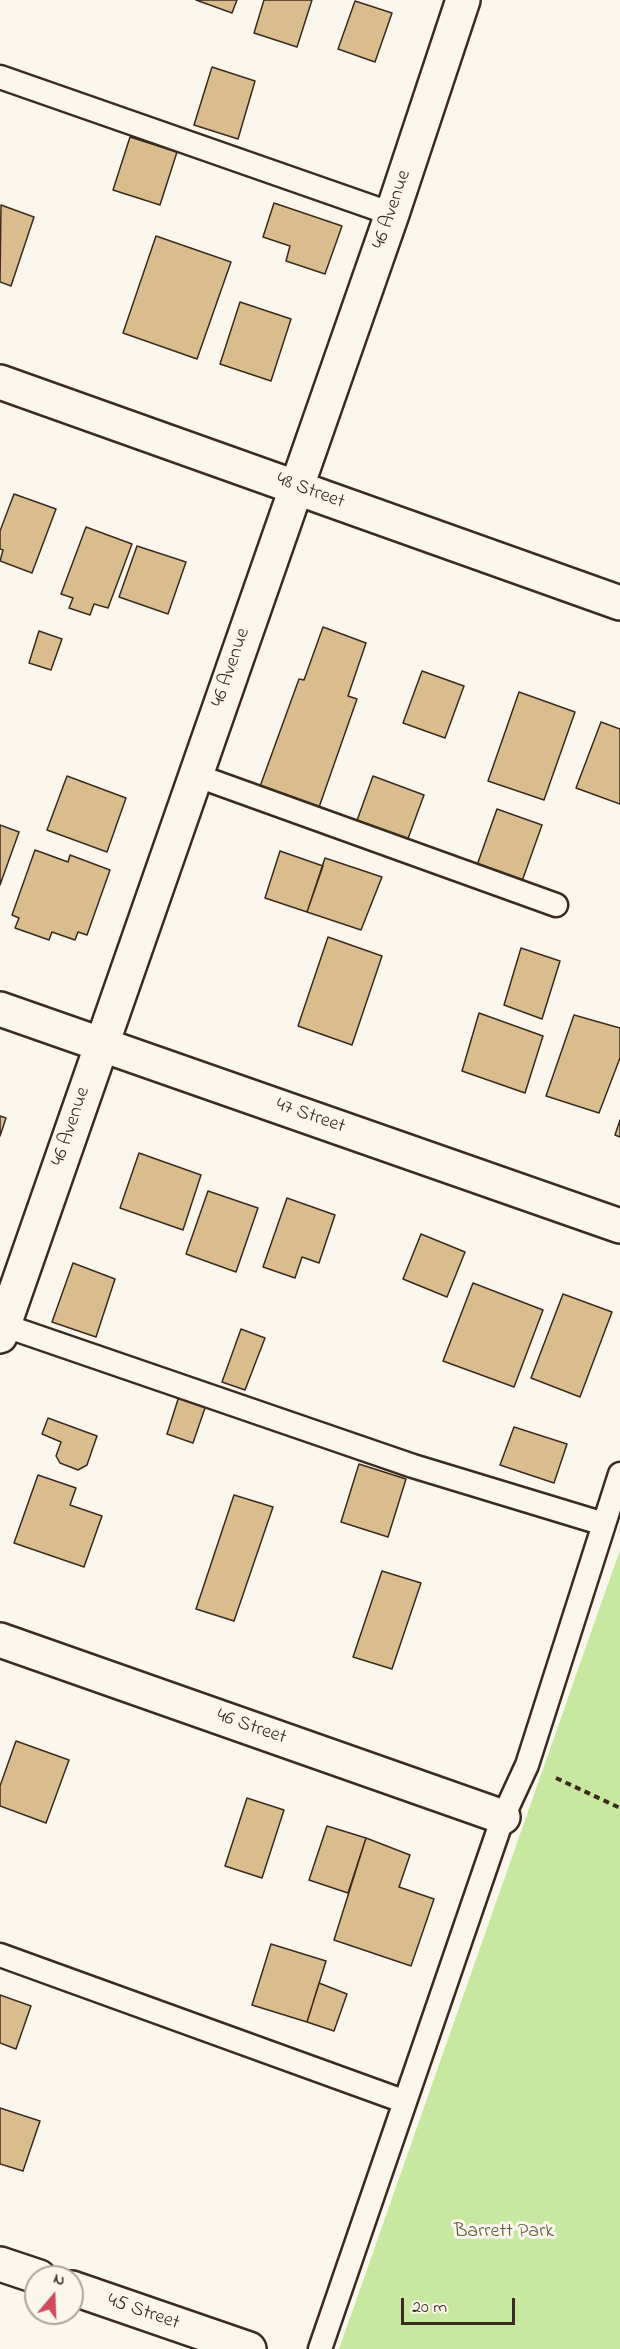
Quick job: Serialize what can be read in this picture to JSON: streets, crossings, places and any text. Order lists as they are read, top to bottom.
{
  "streets": {
    "street": [
      "46 Avenue",
      "48 Street",
      "47 Street",
      "46 Street",
      "45 Street"
    ]
  },
  "crossings": [
    ["46 Avenue", "48 Street"],
    ["46 Avenue", "47 Street"]
  ],
  "parks": ["Barrett Park"],
  "scale_bar": "20 m",
  "north": "top"
}
